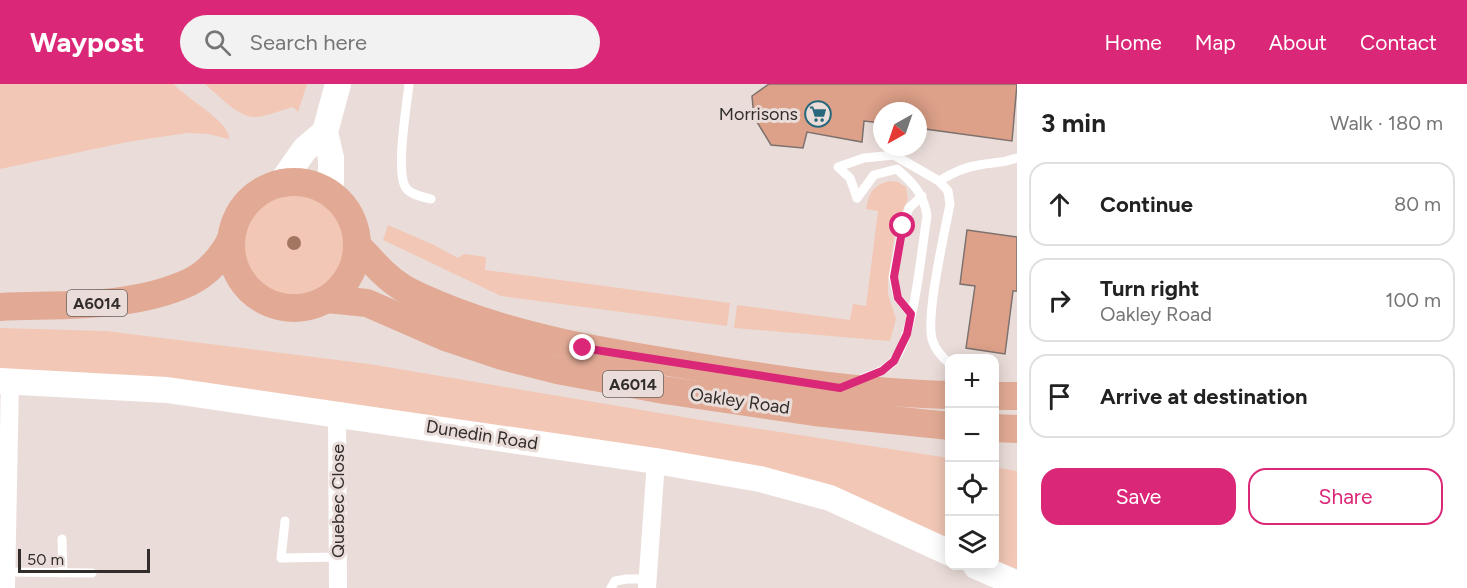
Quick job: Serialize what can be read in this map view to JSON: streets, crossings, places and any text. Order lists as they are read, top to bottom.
{
  "streets": {
    "main road": ["A6014", "Oakley Road"],
    "street": ["Dunedin Road", "Quebec Close"]
  },
  "crossings": [
    ["Dunedin Road", "Quebec Close"]
  ],
  "places": {
    "supermarket": ["Morrisons"]
  },
  "scale_bar": "50 m",
  "north": "bottom left",
  "page": {
    "header": "Waypost",
    "search": "Search here",
    "nav": [
      "Home",
      "Map",
      "About",
      "Contact"
    ],
    "heading": ["3 min", "Walk · 180 m"],
    "list": [
      ["Continue", "80 m"],
      ["Turn right", "Oakley Road", "100 m"],
      "Arrive at destination"
    ],
    "map_buttons": ["+", "−"],
    "buttons": ["Save", "Share"],
    "scale": "50 m"
  }
}
